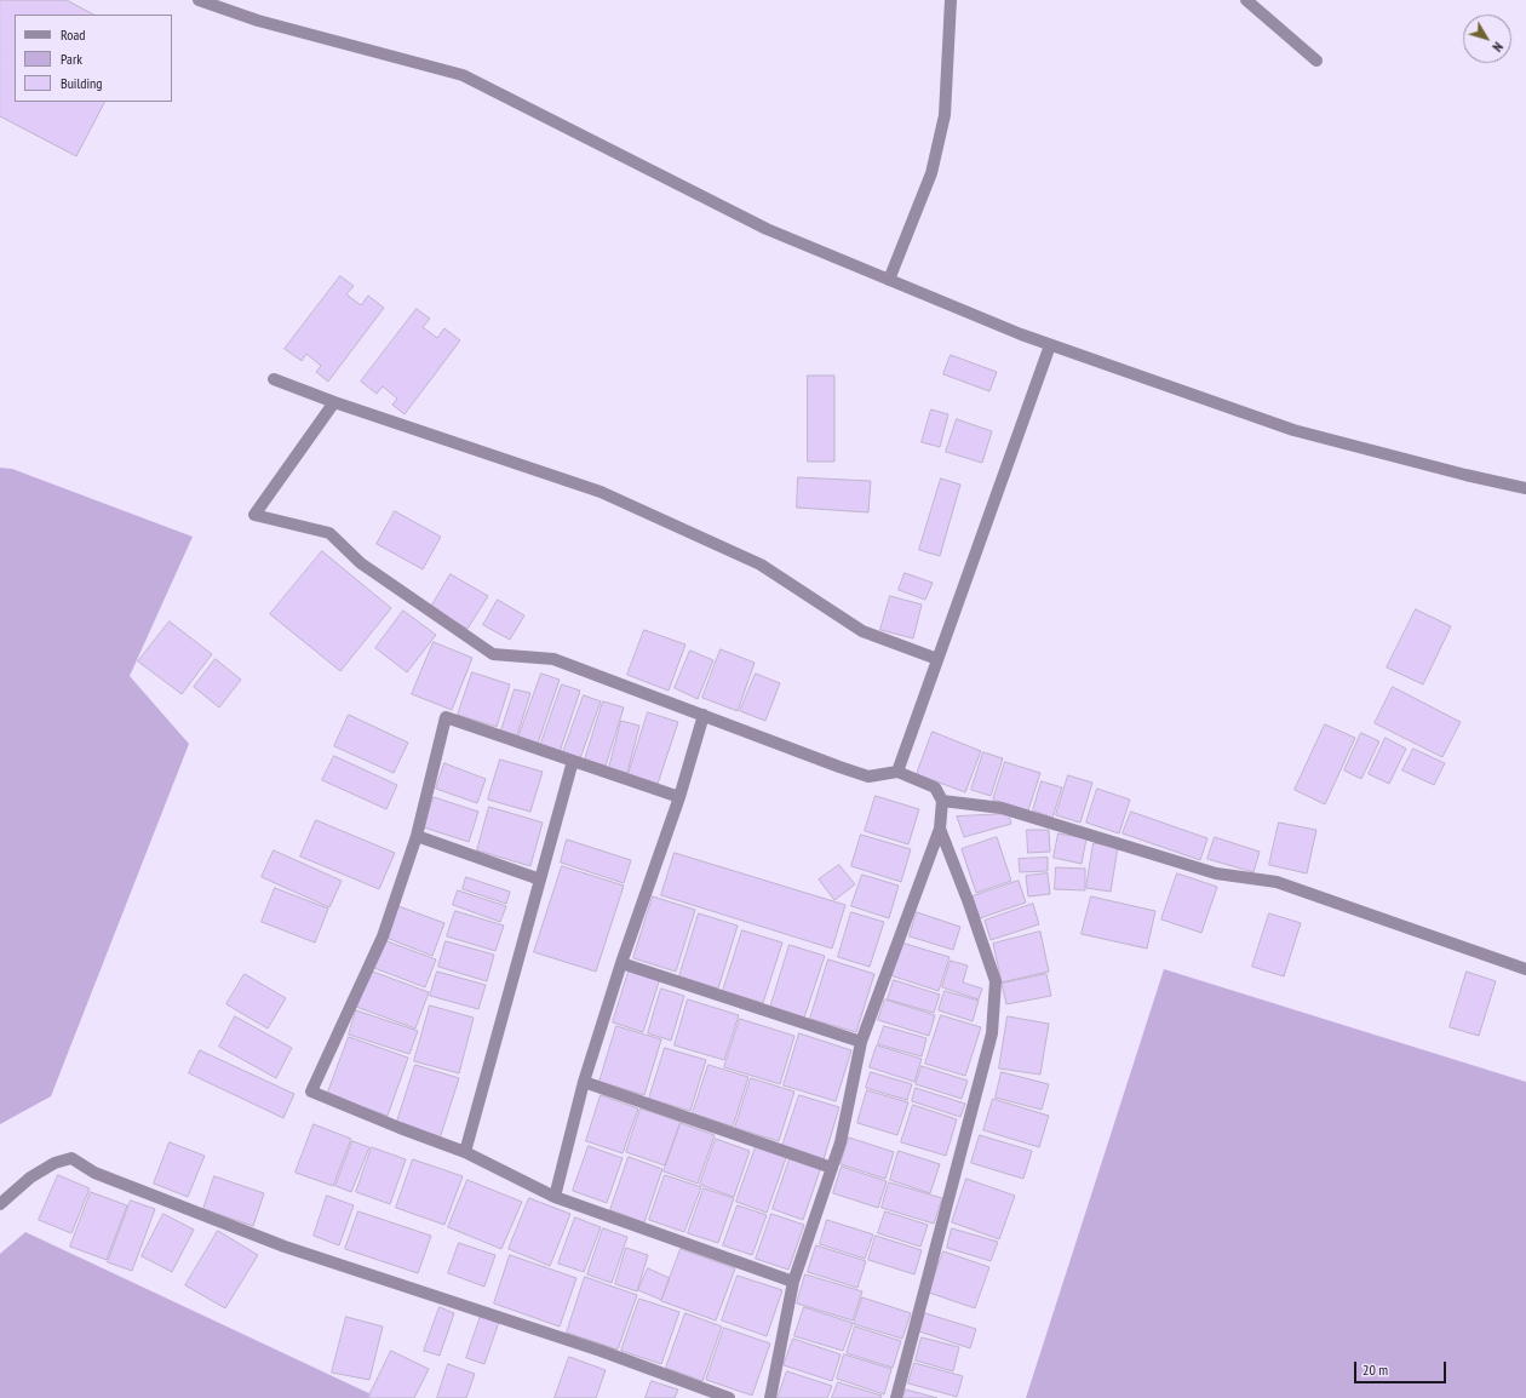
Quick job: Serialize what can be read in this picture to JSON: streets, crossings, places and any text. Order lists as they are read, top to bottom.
{
  "legend": ["Road", "Park", "Building"],
  "scale_bar": "20 m",
  "north": "bottom right"
}
